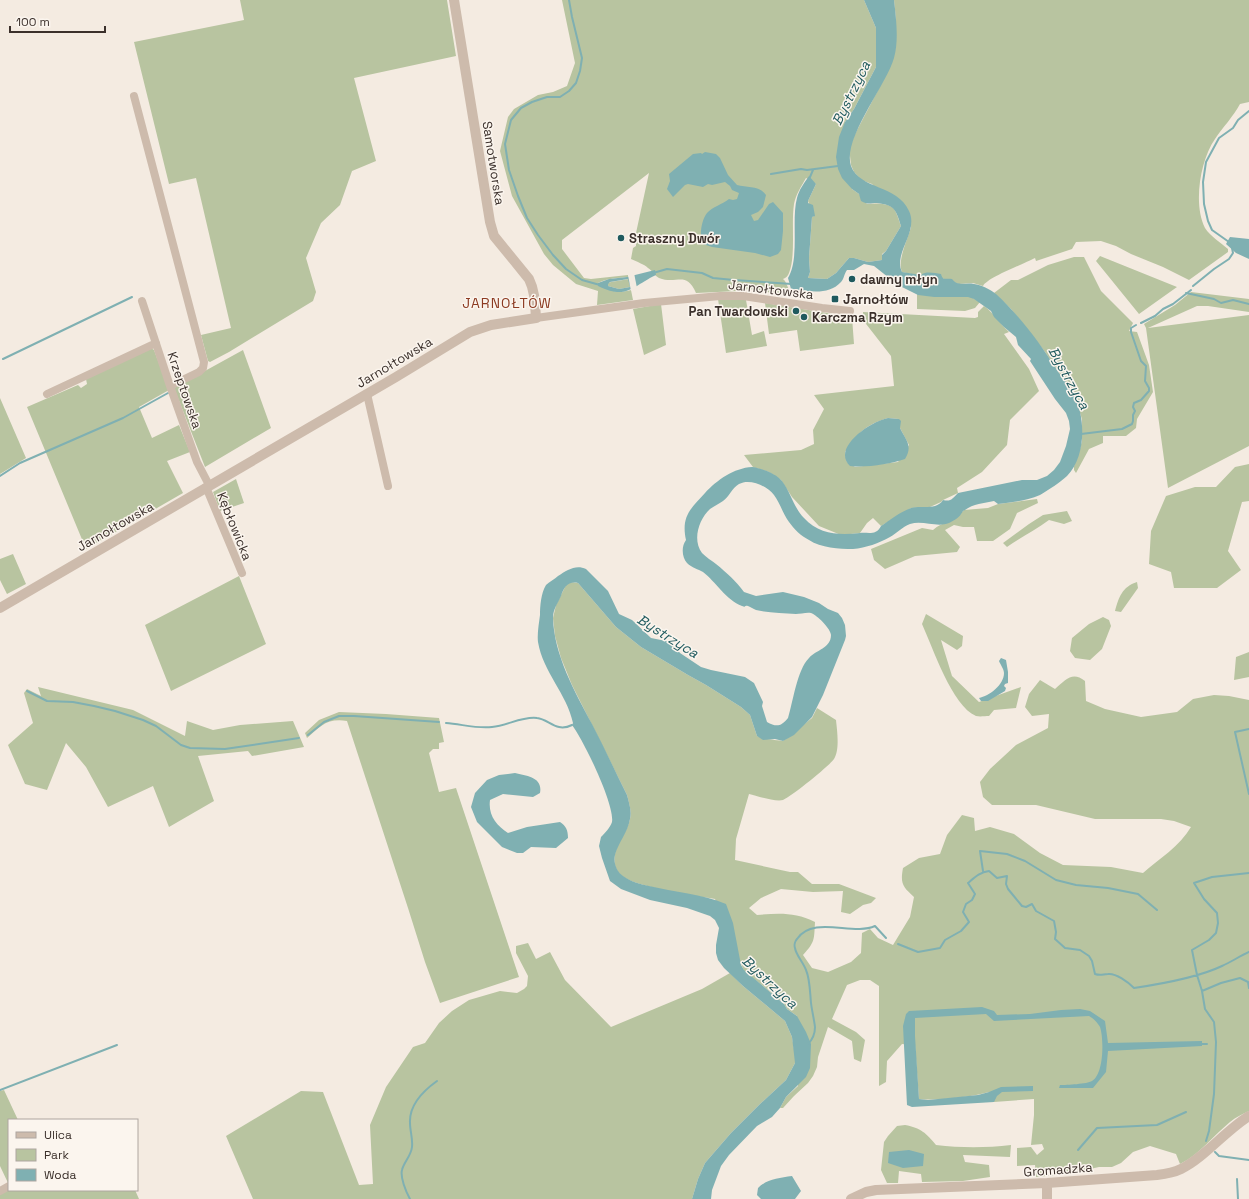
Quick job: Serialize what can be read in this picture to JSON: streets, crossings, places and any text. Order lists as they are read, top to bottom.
{
  "streets": {
    "street": [
      "Samotworska",
      "Jarnołtowska",
      "Krzeptowska",
      "Kębłowicka",
      "Gromadzka"
    ]
  },
  "crossings": [
    ["Samotworska", "Jarnołtowska"],
    ["Jarnołtowska", "Krzeptowska"],
    ["Jarnołtowska", "Kębłowicka"],
    ["Krzeptowska", "Kębłowicka"]
  ],
  "districts": ["JARNOŁTÓW"],
  "water": ["Bystrzyca"],
  "places": {
    "other": [
      "Straszny Dwór",
      "dawny młyn",
      "Pan Twardowski",
      "Karczma Rzym"
    ],
    "transit": ["Jarnołtów"]
  },
  "legend": ["Ulica", "Park", "Woda"],
  "scale_bar": "100 m"
}
